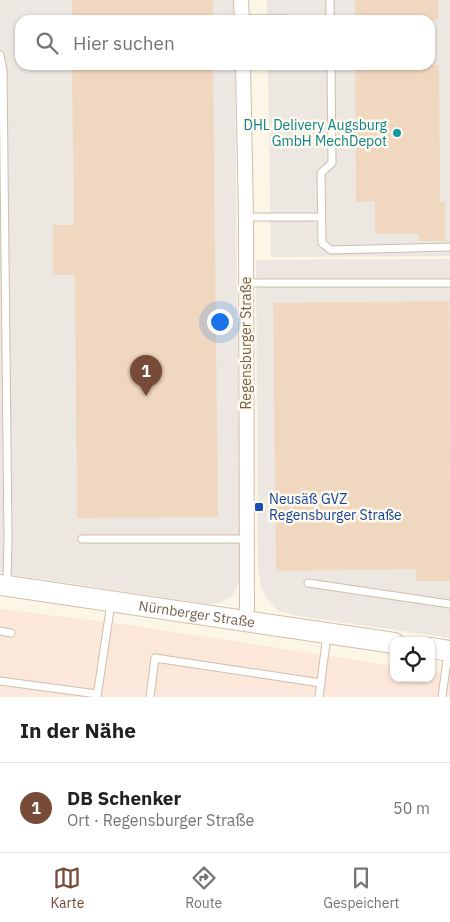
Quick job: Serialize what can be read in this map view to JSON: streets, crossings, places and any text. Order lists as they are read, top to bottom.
{
  "streets": {
    "street": ["Regensburger Straße", "Nürnberger Straße"]
  },
  "crossings": [
    ["Regensburger Straße", "Nürnberger Straße"]
  ],
  "places": {
    "other": ["DHL Delivery Augsburg GmbH MechDepot"],
    "transit": ["Neusäß GVZ Regensburger Straße"]
  },
  "page": {
    "search": "Hier suchen",
    "pins": "1",
    "heading": "In der Nähe",
    "list": [
      {
        "mark": "1",
        "name": "DB Schenker",
        "note": "Ort · Regensburger Straße",
        "value": "50 m"
      }
    ],
    "nav": ["Karte", "Route", "Gespeichert"]
  }
}
